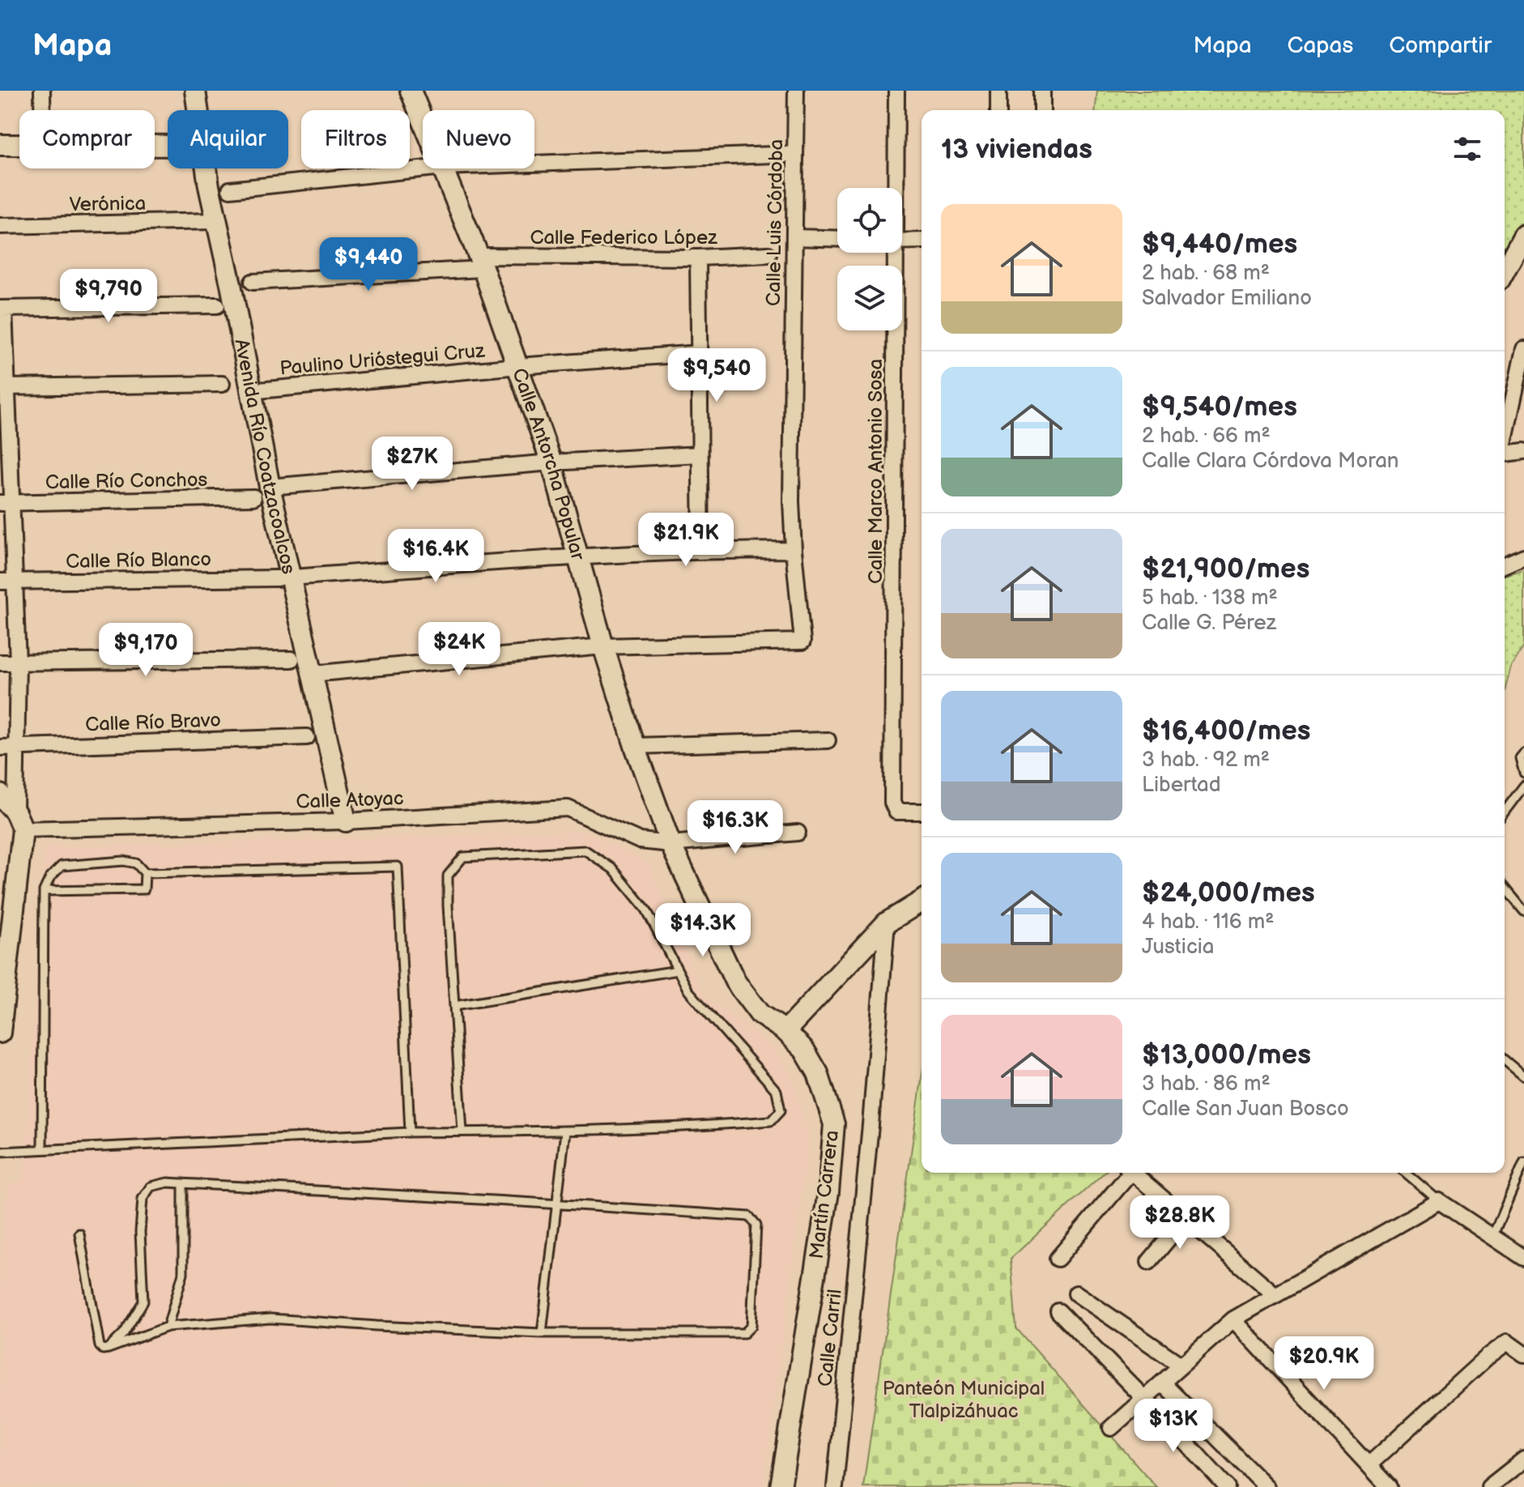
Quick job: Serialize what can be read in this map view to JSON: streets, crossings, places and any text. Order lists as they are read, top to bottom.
{
  "streets": {
    "main road": ["Avenida Río Coatzacoalcos", "Calle Antorcha Popular", "Martín Carrera"],
    "street": [
      "Verónica",
      "Calle Luis Córdoba",
      "Calle Federico López",
      "Paulino Urióstegui Cruz",
      "Calle Marco Antonio Sosa",
      "Calle Río Conchos",
      "Calle Río Blanco",
      "Calle Río Bravo",
      "Calle Atoyac",
      "Calle Carril"
    ]
  },
  "crossings": [
    ["Verónica", "Avenida Río Coatzacoalcos"],
    ["Calle Luis Córdoba", "Calle Antorcha Popular"],
    ["Calle Luis Córdoba", "Calle Río Blanco"],
    ["Calle Federico López", "Calle Antorcha Popular"],
    ["Paulino Urióstegui Cruz", "Avenida Río Coatzacoalcos"],
    ["Paulino Urióstegui Cruz", "Calle Antorcha Popular"],
    ["Avenida Río Coatzacoalcos", "Calle Río Conchos"],
    ["Avenida Río Coatzacoalcos", "Calle Río Blanco"],
    ["Avenida Río Coatzacoalcos", "Calle Atoyac"],
    ["Calle Antorcha Popular", "Calle Río Conchos"],
    ["Calle Antorcha Popular", "Calle Río Blanco"],
    ["Calle Antorcha Popular", "Calle Atoyac"],
    ["Calle Antorcha Popular", "Martín Carrera"],
    ["Calle Atoyac", "Martín Carrera"]
  ],
  "parks": ["Panteón Municipal Tlalpizáhuac"],
  "page": {
    "header": "Mapa",
    "nav": ["Mapa", "Capas", "Compartir"],
    "chip": [
      "Comprar",
      "Alquilar",
      "Filtros",
      "Nuevo"
    ],
    "heading": "13 viviendas",
    "list": [
      {
        "name": "$9,440/mes",
        "note": "2 hab. · 68 m² · Salvador Emiliano"
      },
      {
        "name": "$9,540/mes",
        "note": "2 hab. · 66 m² · Calle Clara Córdova Moran"
      },
      {
        "name": "$21,900/mes",
        "note": "5 hab. · 138 m² · Calle G. Pérez"
      },
      {
        "name": "$16,400/mes",
        "note": "3 hab. · 92 m² · Libertad"
      },
      {
        "name": "$24,000/mes",
        "note": "4 hab. · 116 m² · Justicia"
      },
      {
        "name": "$13,000/mes",
        "note": "3 hab. · 86 m² · Calle San Juan Bosco"
      }
    ],
    "price": [
      "$9,440",
      "$9,790",
      "$9,540",
      "$27K",
      "$21.9K",
      "$16.4K",
      "$24K",
      "$9,170",
      "$16.3K",
      "$14.3K",
      "$28.8K",
      "$20.9K",
      "$13K"
    ]
  }
}
